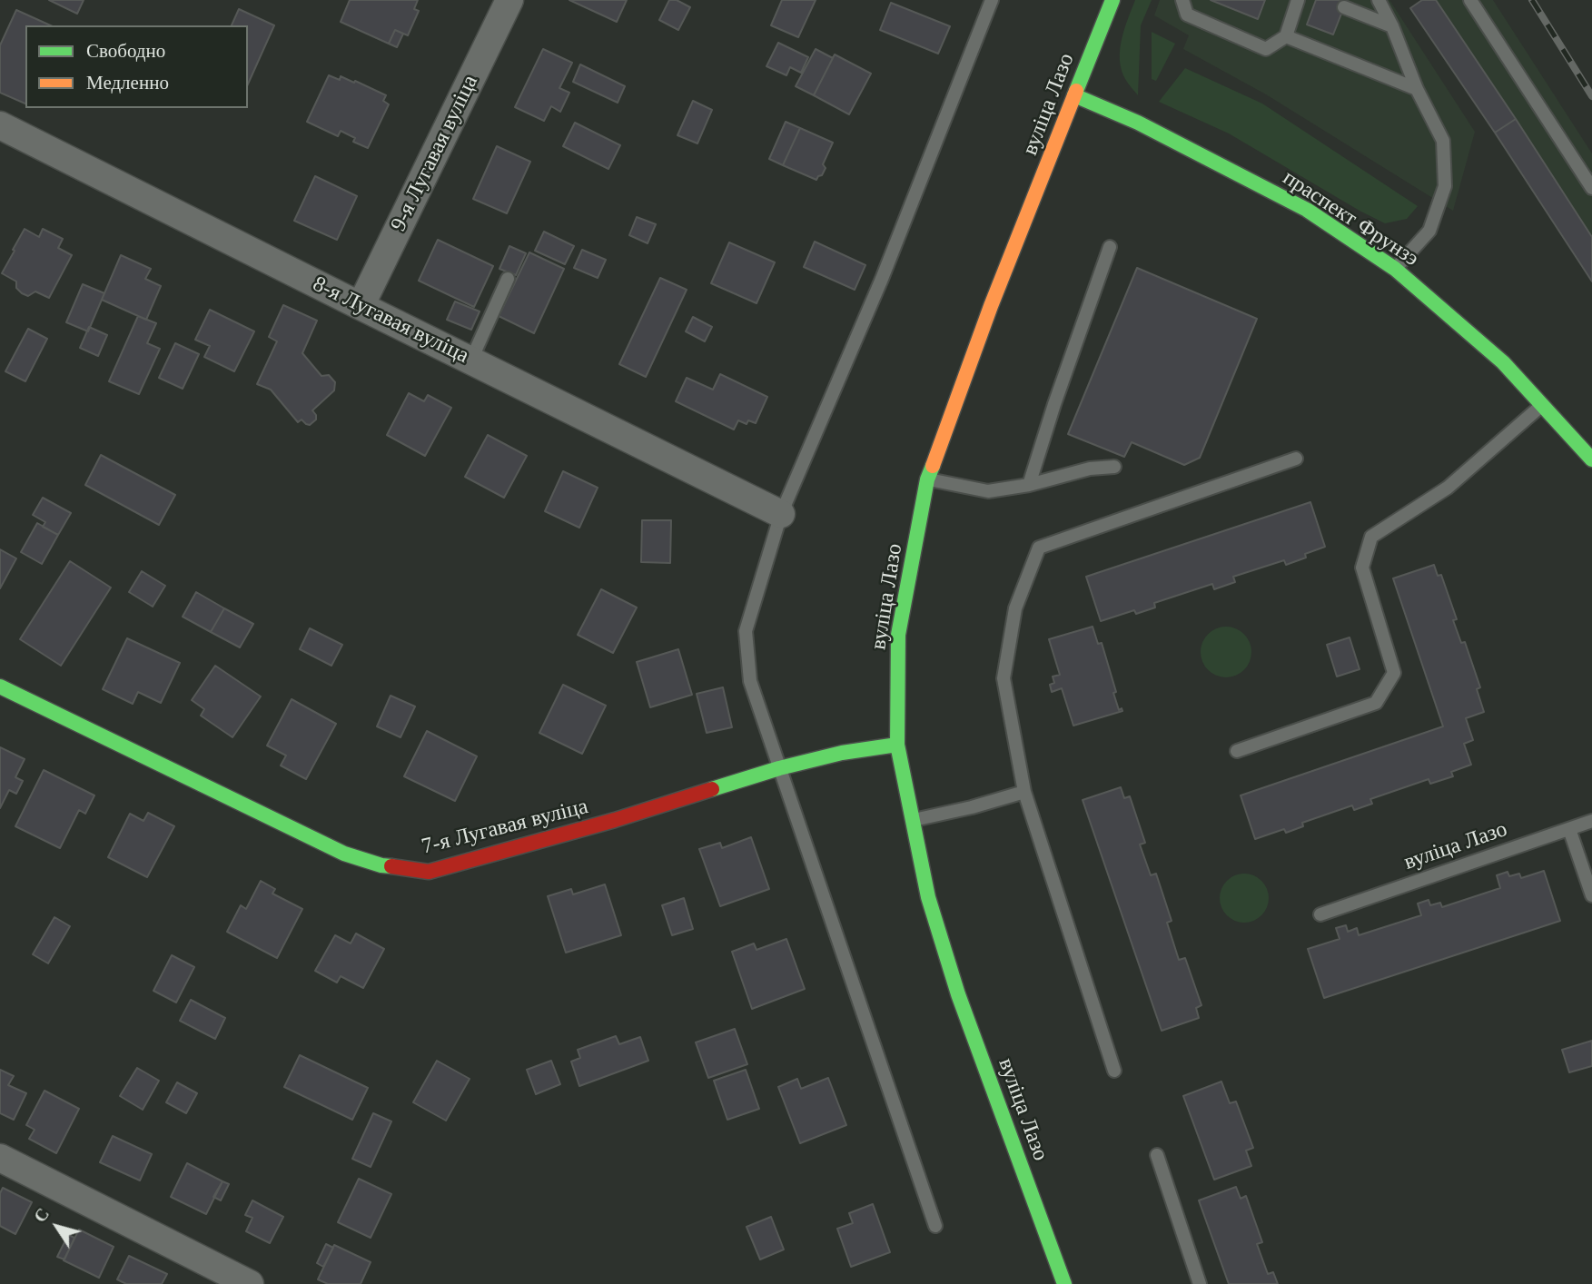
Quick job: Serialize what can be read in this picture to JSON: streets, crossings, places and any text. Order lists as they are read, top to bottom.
{
  "streets": {
    "street": [
      "вуліца Лазо",
      "9-я Лугавая вуліца",
      "праспект Фрунзэ",
      "8-я Лугавая вуліца",
      "7-я Лугавая вуліца"
    ]
  },
  "crossings": [
    ["вуліца Лазо", "праспект Фрунзэ"],
    ["вуліца Лазо", "7-я Лугавая вуліца"],
    ["9-я Лугавая вуліца", "8-я Лугавая вуліца"]
  ],
  "legend": ["Свободно", "Медленно"],
  "north": "top left"
}
